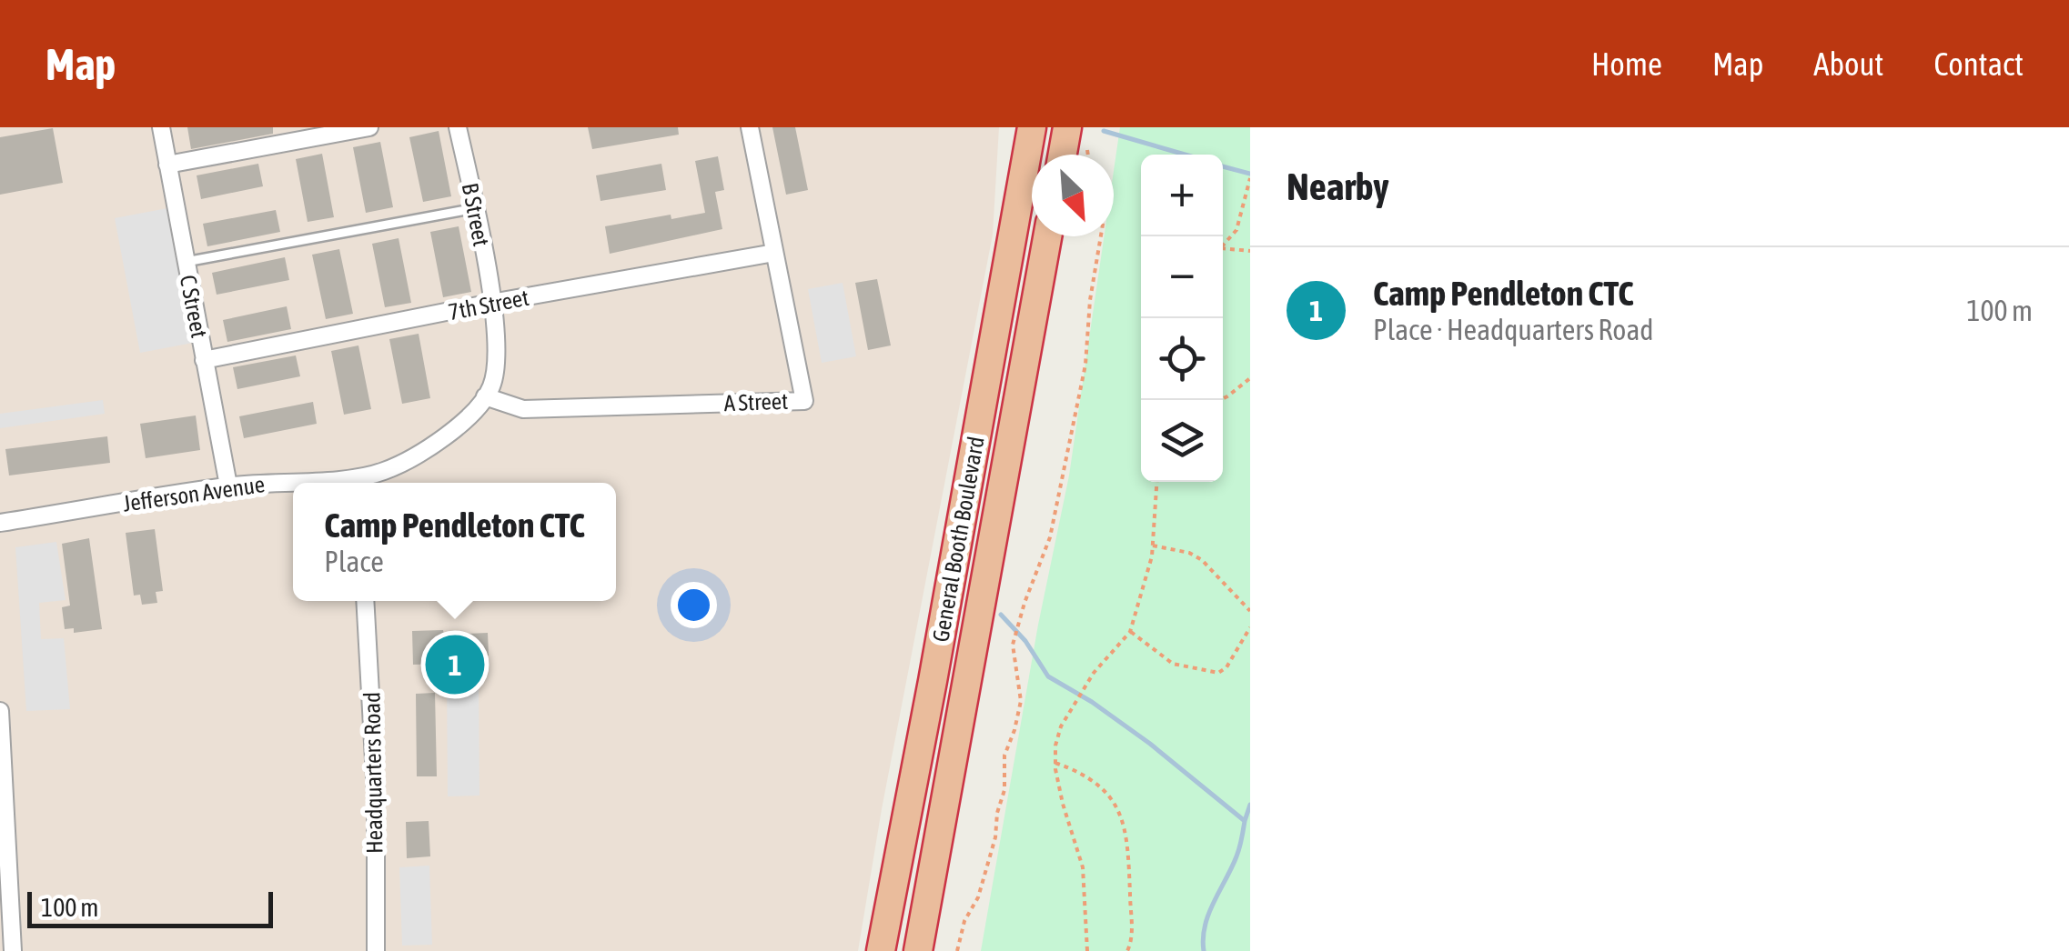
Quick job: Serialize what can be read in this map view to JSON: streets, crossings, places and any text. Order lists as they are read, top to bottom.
{
  "streets": {
    "highway": ["General Booth Boulevard"],
    "street": [
      "B Street",
      "7th Street",
      "C Street",
      "A Street",
      "Jefferson Avenue",
      "Headquarters Road"
    ]
  },
  "crossings": [
    ["B Street", "7th Street"],
    ["7th Street", "C Street"],
    ["7th Street", "A Street"],
    ["C Street", "Jefferson Avenue"],
    ["A Street", "Jefferson Avenue"]
  ],
  "scale_bar": "100 m",
  "north": "bottom right",
  "page": {
    "header": "Map",
    "nav": [
      "Home",
      "Map",
      "About",
      "Contact"
    ],
    "heading": "Nearby",
    "map_buttons": ["+", "−"],
    "list": [
      {
        "mark": "1",
        "name": "Camp Pendleton CTC",
        "note": "Place · Headquarters Road",
        "value": "100 m"
      }
    ],
    "popup": ["Camp Pendleton CTC", "Place"],
    "pins": "1",
    "scale": "100 m"
  }
}
